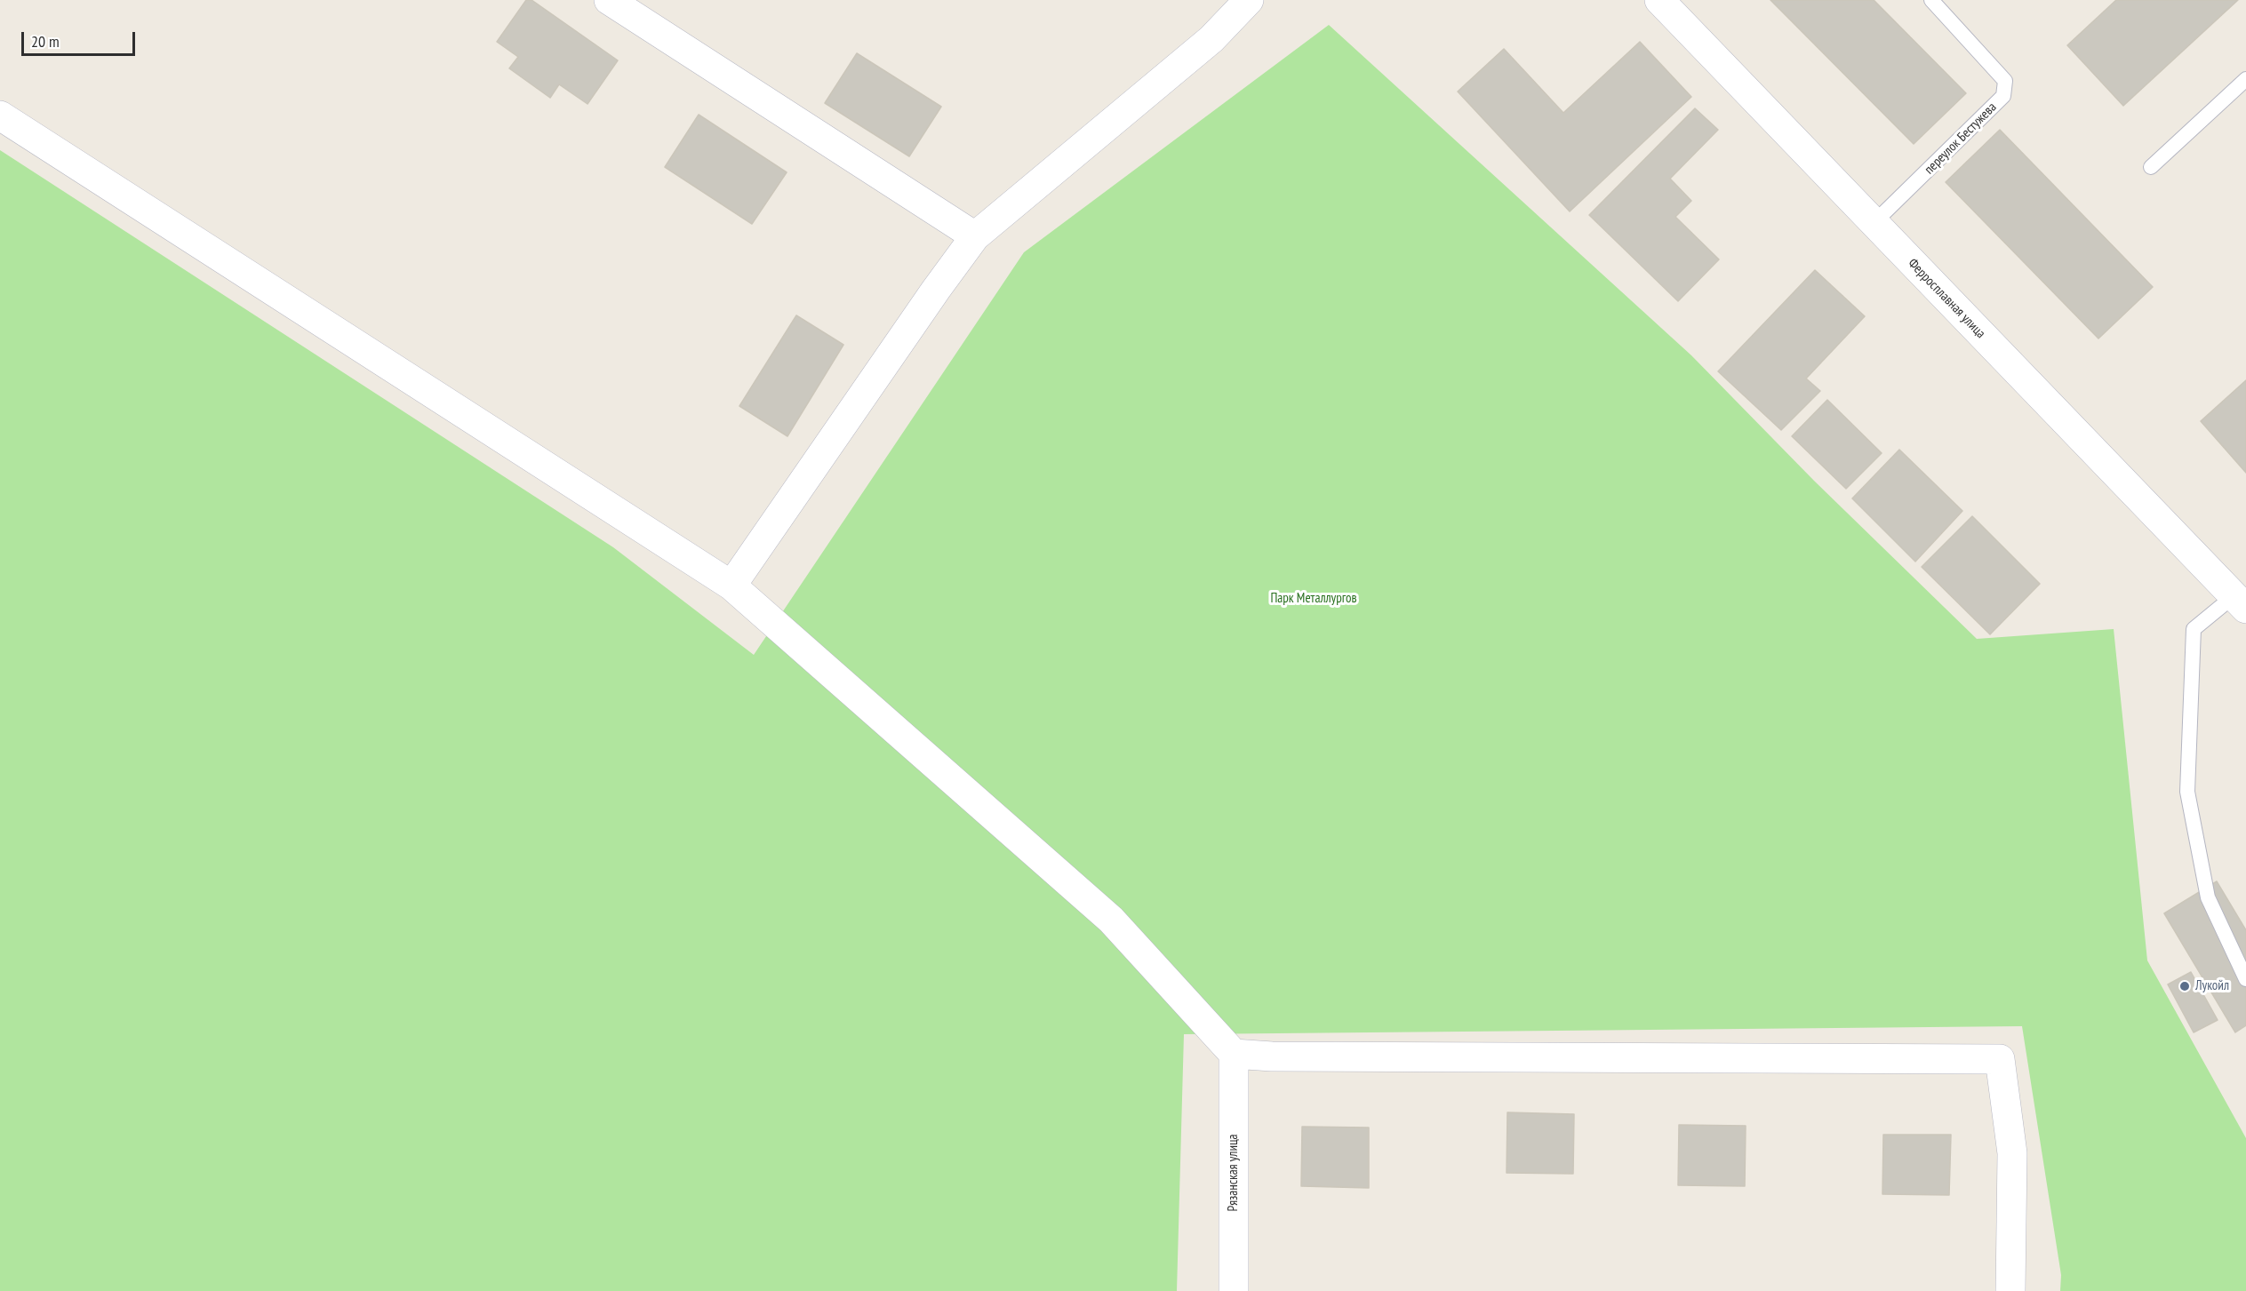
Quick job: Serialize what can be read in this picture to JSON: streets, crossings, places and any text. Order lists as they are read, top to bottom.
{
  "streets": {
    "street": ["Ферросплавная улица", "Рязанская улица"],
    "lane": ["переулок Бестужева"]
  },
  "crossings": [
    ["переулок Бестужева", "Ферросплавная улица"]
  ],
  "parks": ["Парк Металлургов"],
  "places": ["Лукойл"],
  "scale_bar": "20 m"
}
